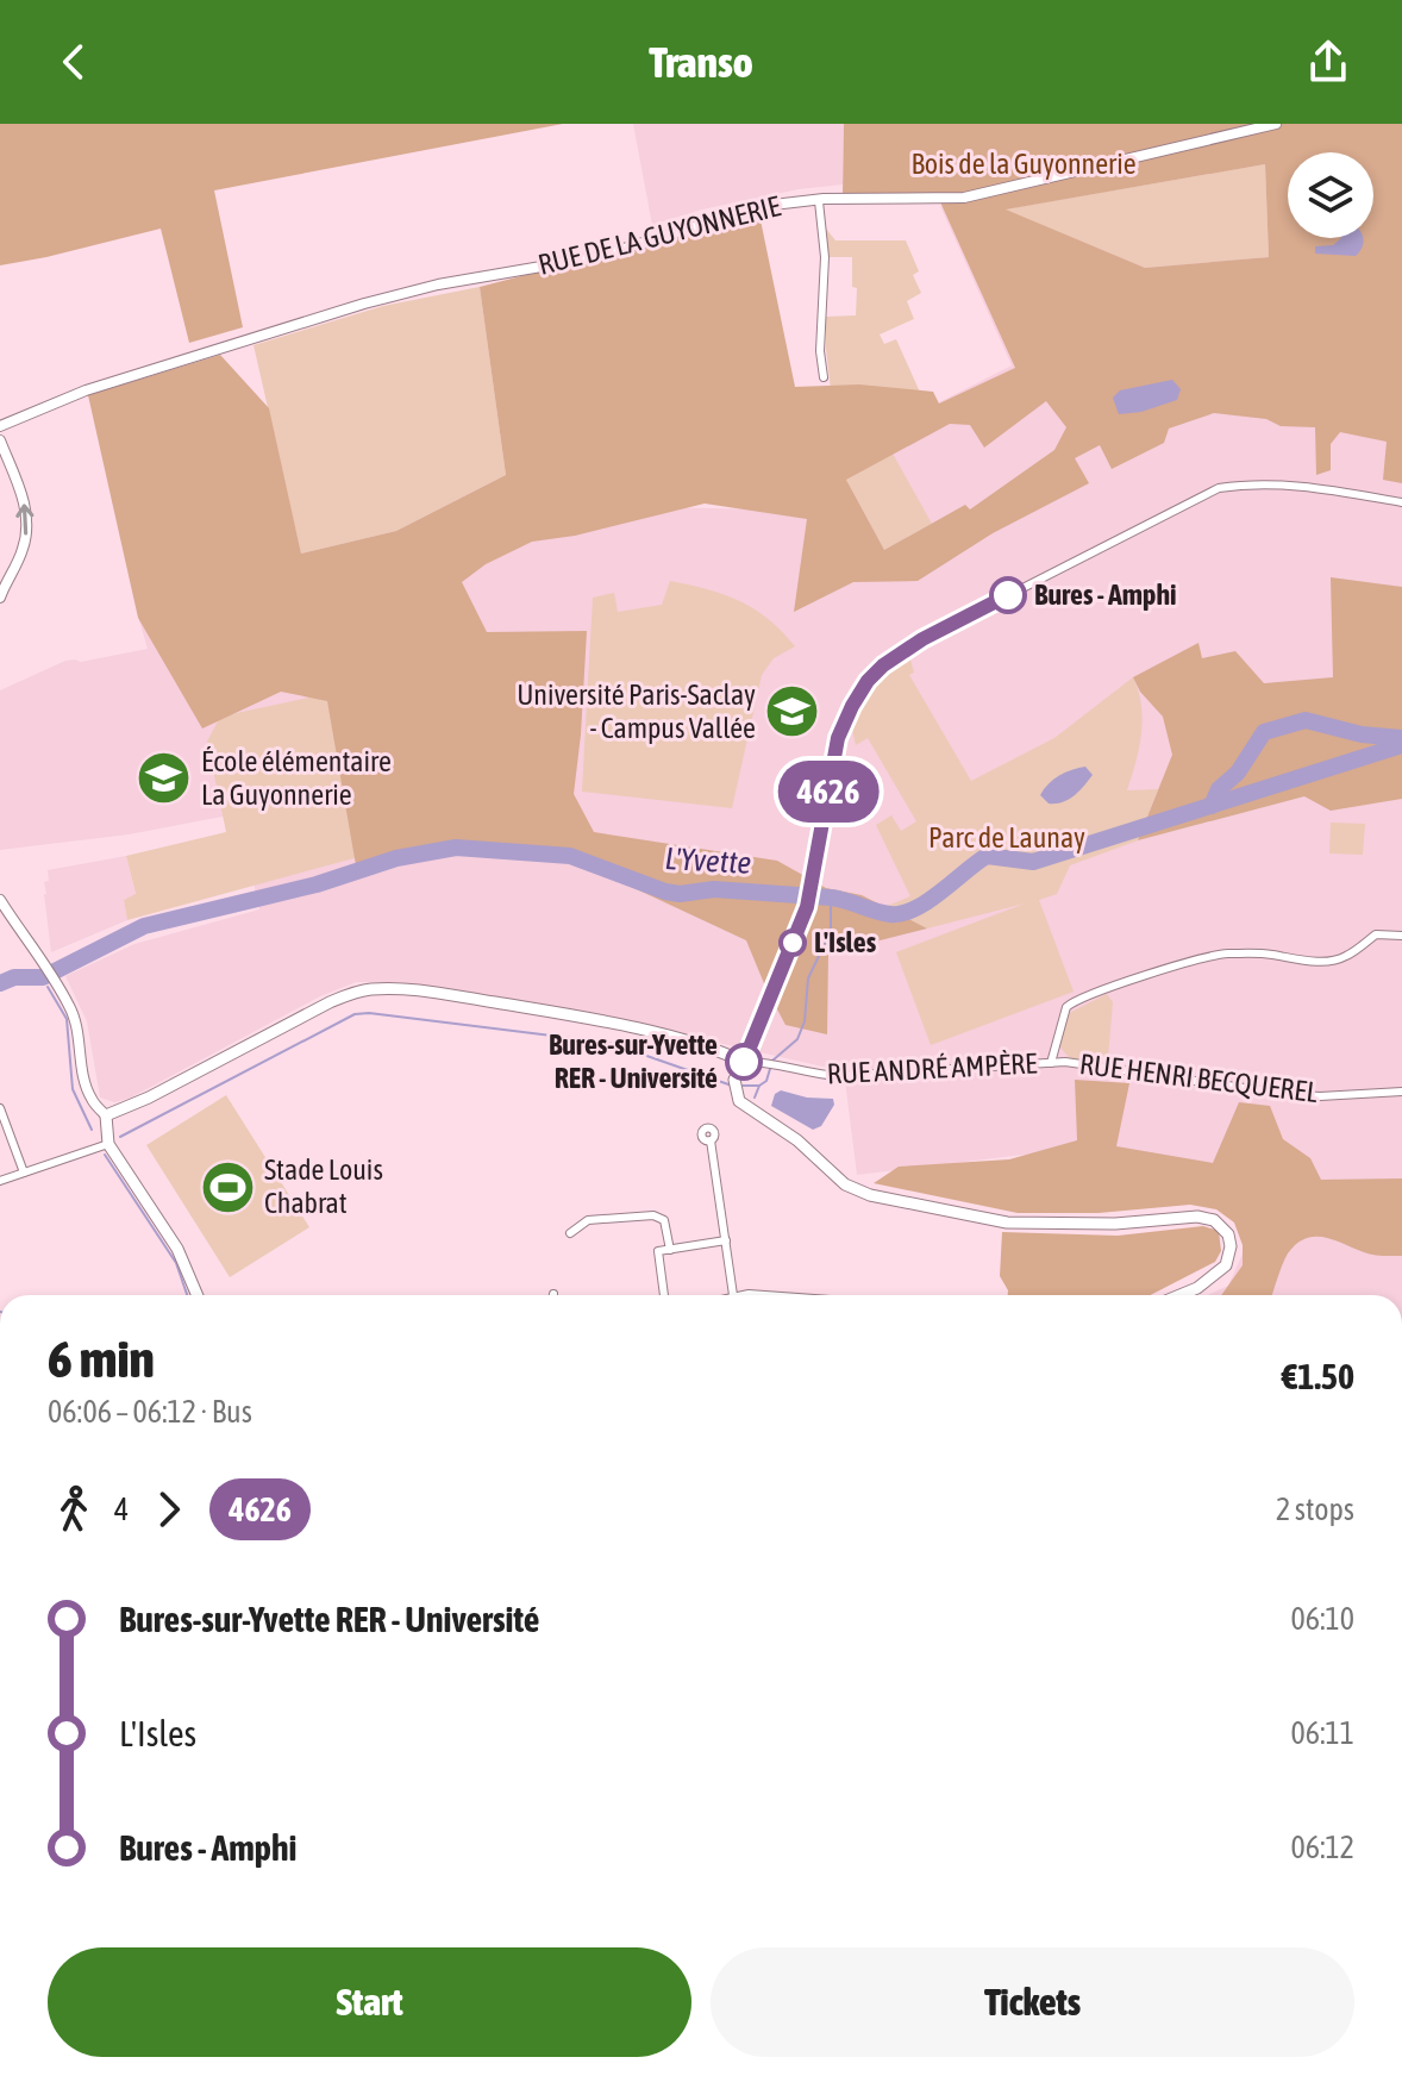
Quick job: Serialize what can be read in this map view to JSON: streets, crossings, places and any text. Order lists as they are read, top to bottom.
{
  "streets": {
    "street": ["RUE DE LA GUYONNERIE", "RUE ANDRÉ AMPÈRE", "RUE HENRI BECQUEREL"]
  },
  "crossings": [
    ["RUE ANDRÉ AMPÈRE", "RUE HENRI BECQUEREL"]
  ],
  "water": ["L'Yvette"],
  "parks": ["Bois de la Guyonnerie", "Parc de Launay"],
  "places": {
    "other": ["Bures - Amphi", "L'Isles", "Bures-sur-Yvette RER - Université"],
    "school or university": ["Université Paris-Saclay - Campus Vallée", "École élémentaire La Guyonnerie"],
    "sports": ["Stade Louis Chabrat"]
  },
  "lines": ["bus line 4626"],
  "page": {
    "header": "Transo",
    "on_map": "4626",
    "heading": ["6 min", "06:06 – 06:12 · Bus", "€1.50"],
    "legs": ["4", "4626", "2 stops"],
    "list": [
      {
        "name": "Bures-sur-Yvette RER - Université",
        "value": "06:10"
      },
      {
        "name": "L'Isles",
        "value": "06:11"
      },
      {
        "name": "Bures - Amphi",
        "value": "06:12"
      }
    ],
    "buttons": ["Start", "Tickets"]
  }
}
